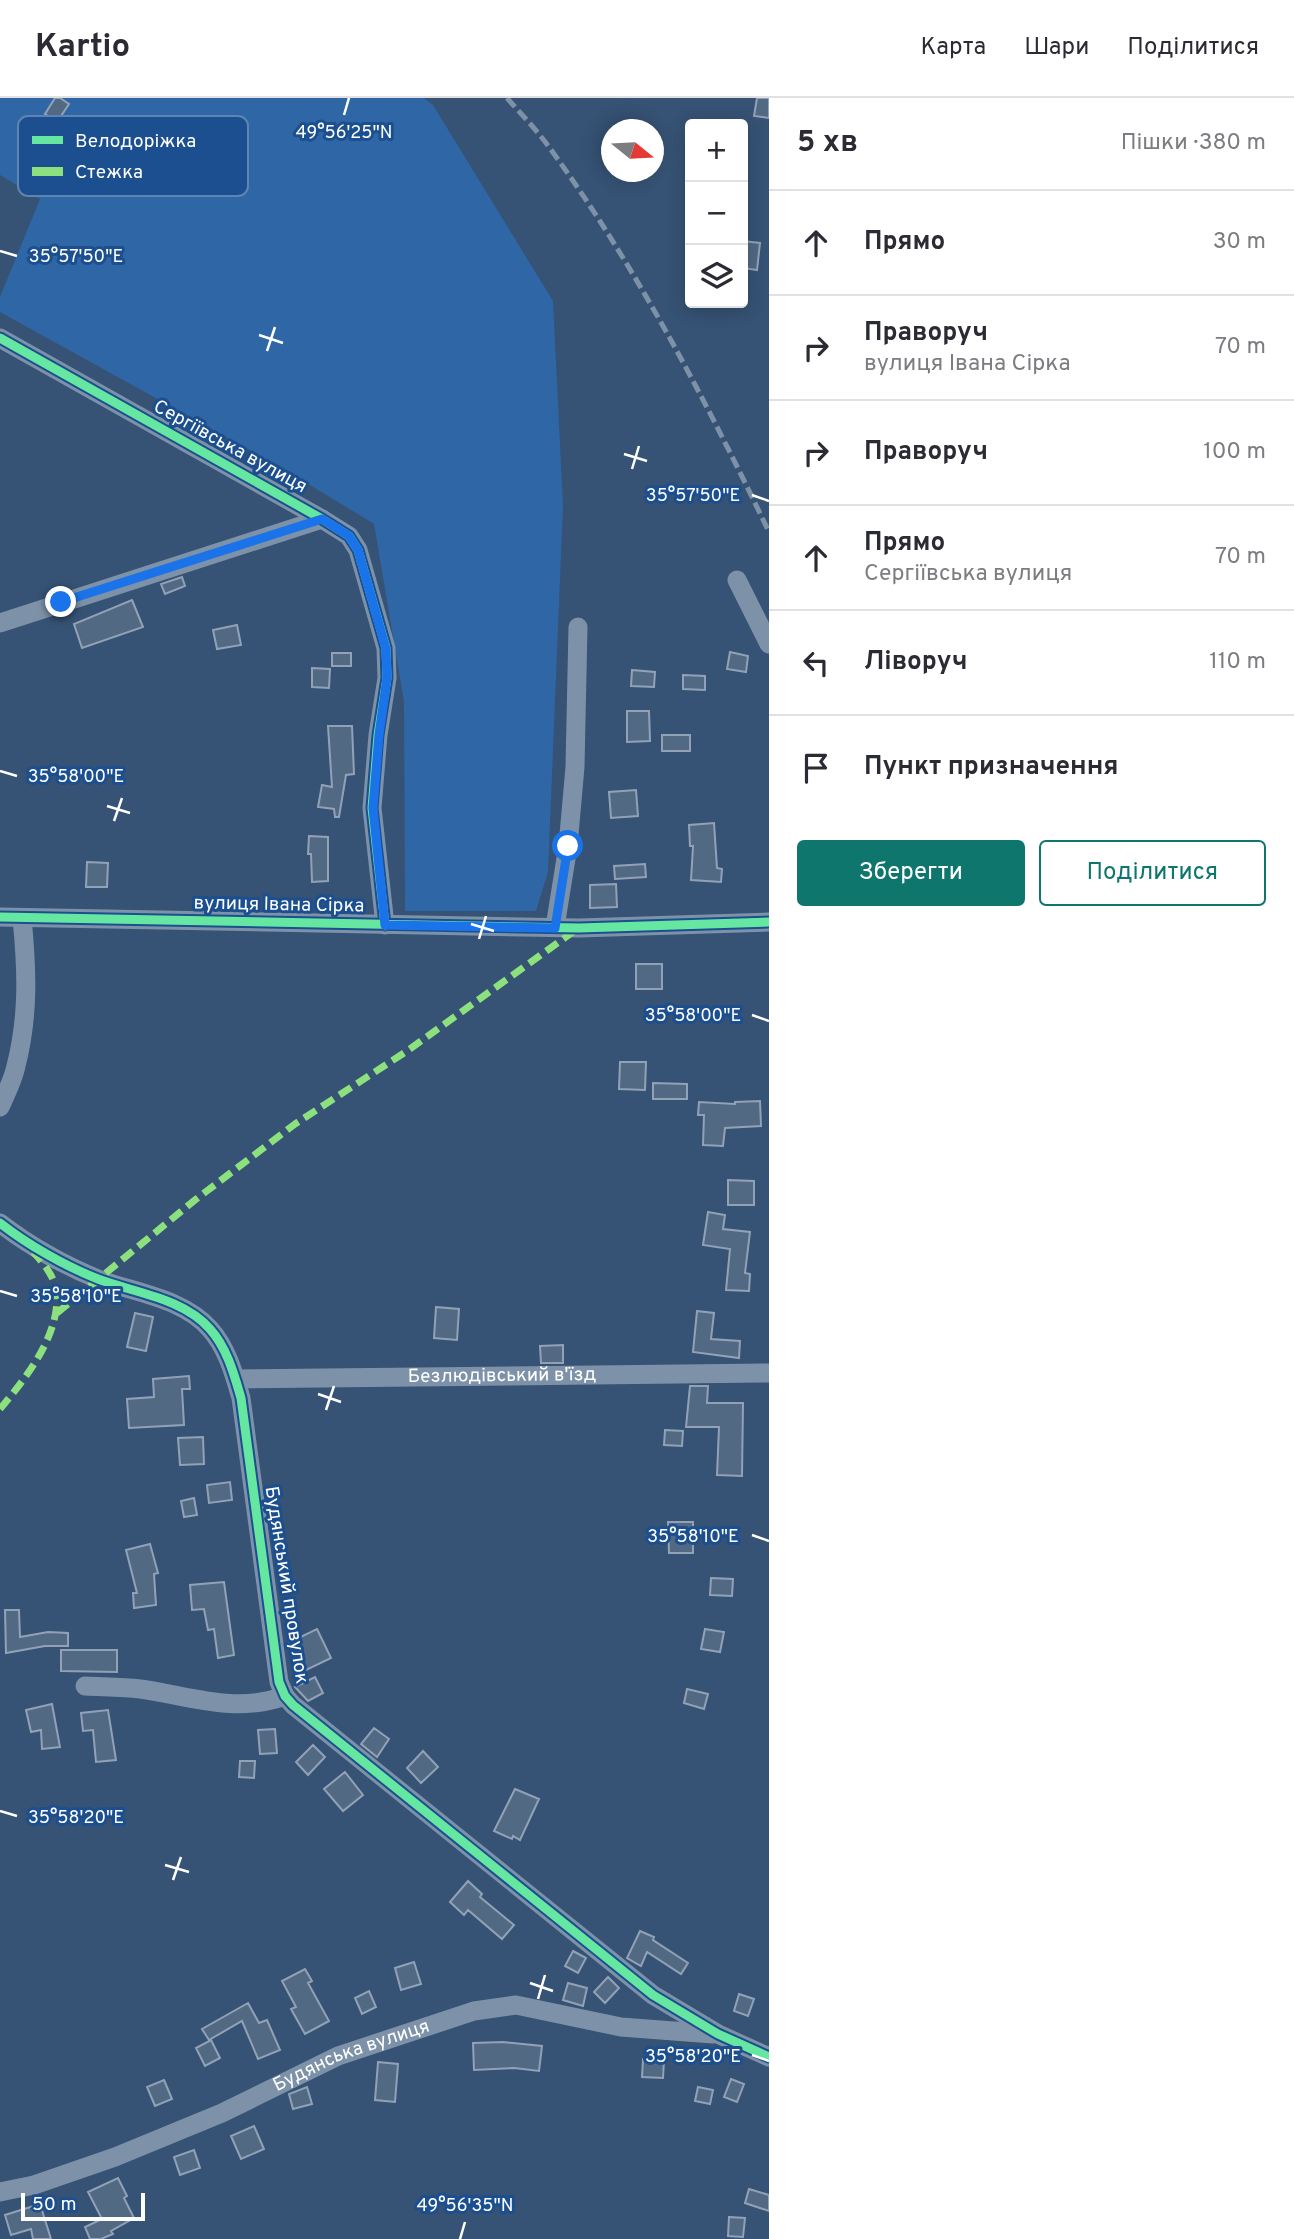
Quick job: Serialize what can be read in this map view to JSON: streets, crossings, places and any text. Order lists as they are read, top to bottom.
{
  "streets": {
    "street": [
      "Сергіївська вулиця",
      "вулиця Івана Сірка",
      "Безлюдівський в'їзд",
      "Будянський провулок",
      "Будянська вулиця"
    ]
  },
  "crossings": [
    ["Сергіївська вулиця", "вулиця Івана Сірка"],
    ["Безлюдівський в'їзд", "Будянський провулок"],
    ["Будянський провулок", "Будянська вулиця"]
  ],
  "legend": ["Велодоріжка", "Стежка"],
  "scale_bar": "50 m",
  "north": "right",
  "page": {
    "header": "Kartio",
    "nav": ["Карта", "Шари", "Поділитися"],
    "heading": ["5 хв", "Пішки · 380 m"],
    "map_buttons": ["+", "−"],
    "list": [
      ["Прямо", "30 m"],
      ["Праворуч", "вулиця Івана Сірка", "70 m"],
      ["Праворуч", "100 m"],
      ["Прямо", "Сергіївська вулиця", "70 m"],
      ["Ліворуч", "110 m"],
      "Пункт призначення"
    ],
    "buttons": ["Зберегти", "Поділитися"],
    "scale": "50 m"
  },
  "coordinates": [
    "49°56'25\"N",
    "35°57'50\"E",
    "35°58'00\"E",
    "35°58'10\"E",
    "35°58'20\"E",
    "49°56'35\"N"
  ]
}
